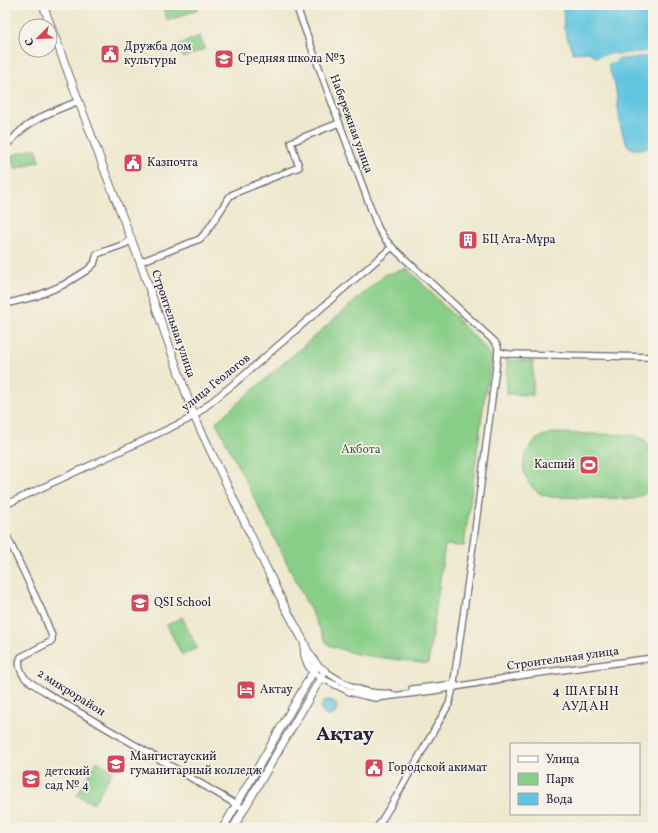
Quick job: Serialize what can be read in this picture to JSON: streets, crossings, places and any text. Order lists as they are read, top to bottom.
{
  "streets": {
    "main road": ["Строительная улица"],
    "street": ["Набережная улица", "улица Геологов", "2 микрорайон"]
  },
  "crossings": [
    ["Набережная улица", "улица Геологов"],
    ["Строительная улица", "улица Геологов"]
  ],
  "districts": ["4 ШАҒЫН АУДАН", "Ақтау"],
  "parks": ["Акбота"],
  "places": {
    "public building": ["Дружба дом культуры", "Казпочта", "Городской акимат"],
    "school or university": [
      "Средняя школа №3",
      "QSI School",
      "Мангистауский гуманитарный колледж",
      "детский сад № 4"
    ],
    "building": ["БЦ Ата-Мұра"],
    "sports": ["Каспий"],
    "hotel": ["Актау"]
  },
  "legend": ["Улица", "Парк", "Вода"],
  "north": "bottom left"
}
